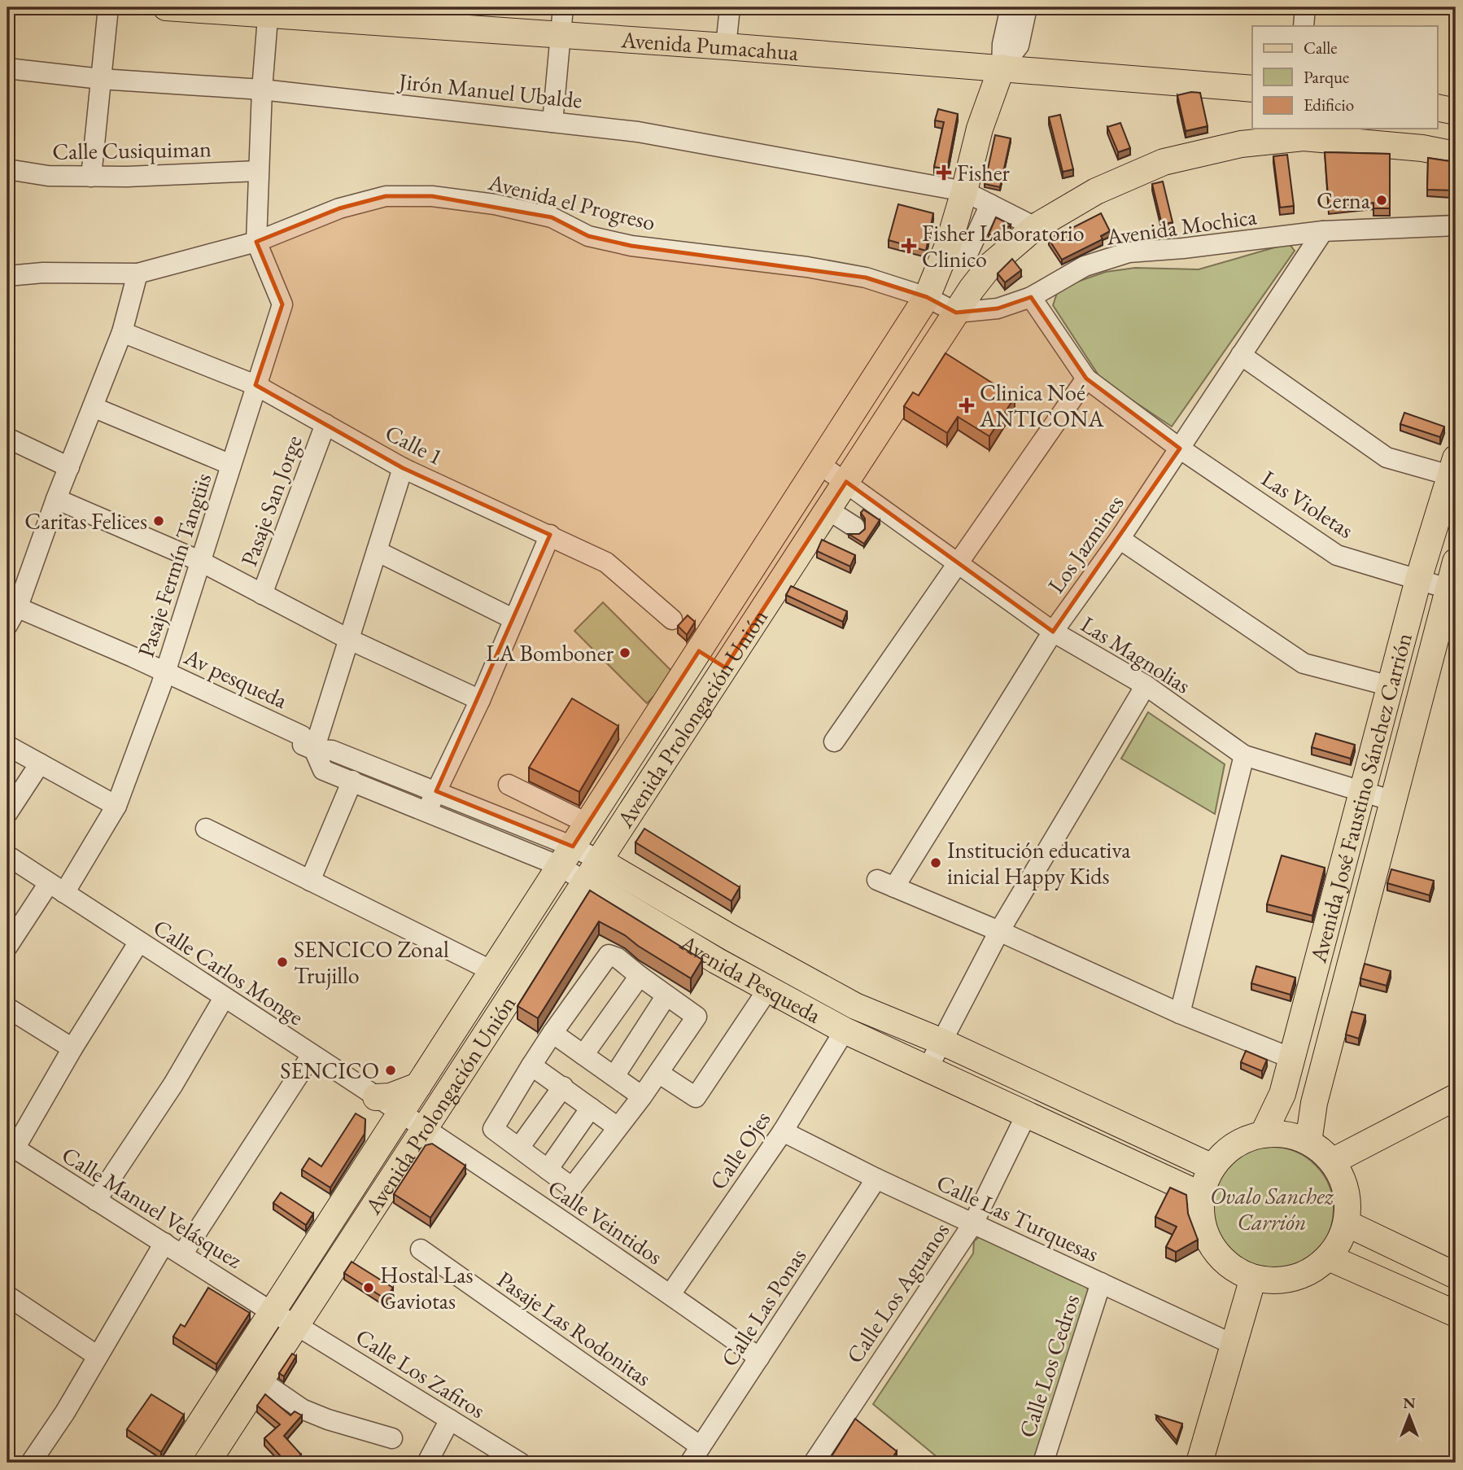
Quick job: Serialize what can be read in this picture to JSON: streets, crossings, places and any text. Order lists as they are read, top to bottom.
{
  "streets": {
    "main road": [
      "Avenida Pumacahua",
      "Avenida Prolongación Unión",
      "Avenida José Faustino Sánchez Carrión",
      "Avenida Pesqueda"
    ],
    "street": [
      "Jirón Manuel Ubalde",
      "Calle Cusiquiman",
      "Avenida el Progreso",
      "Avenida Mochica",
      "Calle 1",
      "Pasaje San Jorge",
      "Las Violetas",
      "Los Jazmines",
      "Pasaje Fermín Tangüis",
      "Las Magnolias",
      "Av pesqueda",
      "Calle Carlos Monge",
      "Calle Ojes",
      "Calle Manuel Velásquez",
      "Calle Las Turquesas",
      "Calle Veintidos",
      "Calle Los Aguanos",
      "Calle Las Ponas",
      "Pasaje Las Rodonitas",
      "Calle Los Cedros",
      "Calle Los Zafiros"
    ]
  },
  "crossings": [
    ["Avenida Pumacahua", "Avenida Prolongación Unión"],
    ["Jirón Manuel Ubalde", "Avenida Prolongación Unión"],
    ["Avenida el Progreso", "Pasaje Fermín Tangüis"],
    ["Avenida el Progreso", "Avenida Prolongación Unión"],
    ["Avenida Mochica", "Las Violetas"],
    ["Avenida Mochica", "Los Jazmines"],
    ["Avenida Mochica", "Avenida Prolongación Unión"],
    ["Calle 1", "Pasaje San Jorge"],
    ["Calle 1", "Pasaje Fermín Tangüis"],
    ["Las Violetas", "Los Jazmines"],
    ["Las Violetas", "Avenida José Faustino Sánchez Carrión"],
    ["Los Jazmines", "Las Magnolias"],
    ["Pasaje Fermín Tangüis", "Av pesqueda"],
    ["Pasaje Fermín Tangüis", "Calle Carlos Monge"],
    ["Pasaje Fermín Tangüis", "Avenida Pesqueda"],
    ["Las Magnolias", "Avenida Prolongación Unión"],
    ["Las Magnolias", "Avenida José Faustino Sánchez Carrión"],
    ["Av pesqueda", "Avenida Pesqueda"],
    ["Avenida Prolongación Unión", "Calle Carlos Monge"],
    ["Avenida Prolongación Unión", "Avenida Pesqueda"],
    ["Avenida Prolongación Unión", "Calle Manuel Velásquez"],
    ["Avenida Prolongación Unión", "Calle Veintidos"],
    ["Avenida Prolongación Unión", "Calle Los Zafiros"],
    ["Avenida José Faustino Sánchez Carrión", "Avenida Pesqueda"],
    ["Calle Carlos Monge", "Calle Veintidos"],
    ["Avenida Pesqueda", "Calle Ojes"],
    ["Avenida Pesqueda", "Calle Los Aguanos"],
    ["Calle Ojes", "Calle Las Turquesas"],
    ["Calle Ojes", "Calle Veintidos"],
    ["Calle Manuel Velásquez", "Calle Los Zafiros"],
    ["Calle Las Turquesas", "Calle Los Aguanos"],
    ["Calle Las Turquesas", "Calle Las Ponas"],
    ["Calle Las Turquesas", "Calle Los Cedros"],
    ["Calle Veintidos", "Calle Las Ponas"],
    ["Calle Las Ponas", "Pasaje Las Rodonitas"]
  ],
  "parks": ["Ovalo Sanchez Carrión"],
  "places": {
    "health": ["Fisher", "Fisher Laboratorio Clinico", "Clinica Noé ANTICONA"],
    "other": [
      "Cerna",
      "Caritas Felices",
      "LA Bomboner",
      "Institución educativa inicial Happy Kids",
      "SENCICO Zonal Trujillo",
      "SENCICO",
      "Hostal Las Gaviotas"
    ]
  },
  "legend": ["Calle", "Parque", "Edificio"],
  "north": "top"
}
